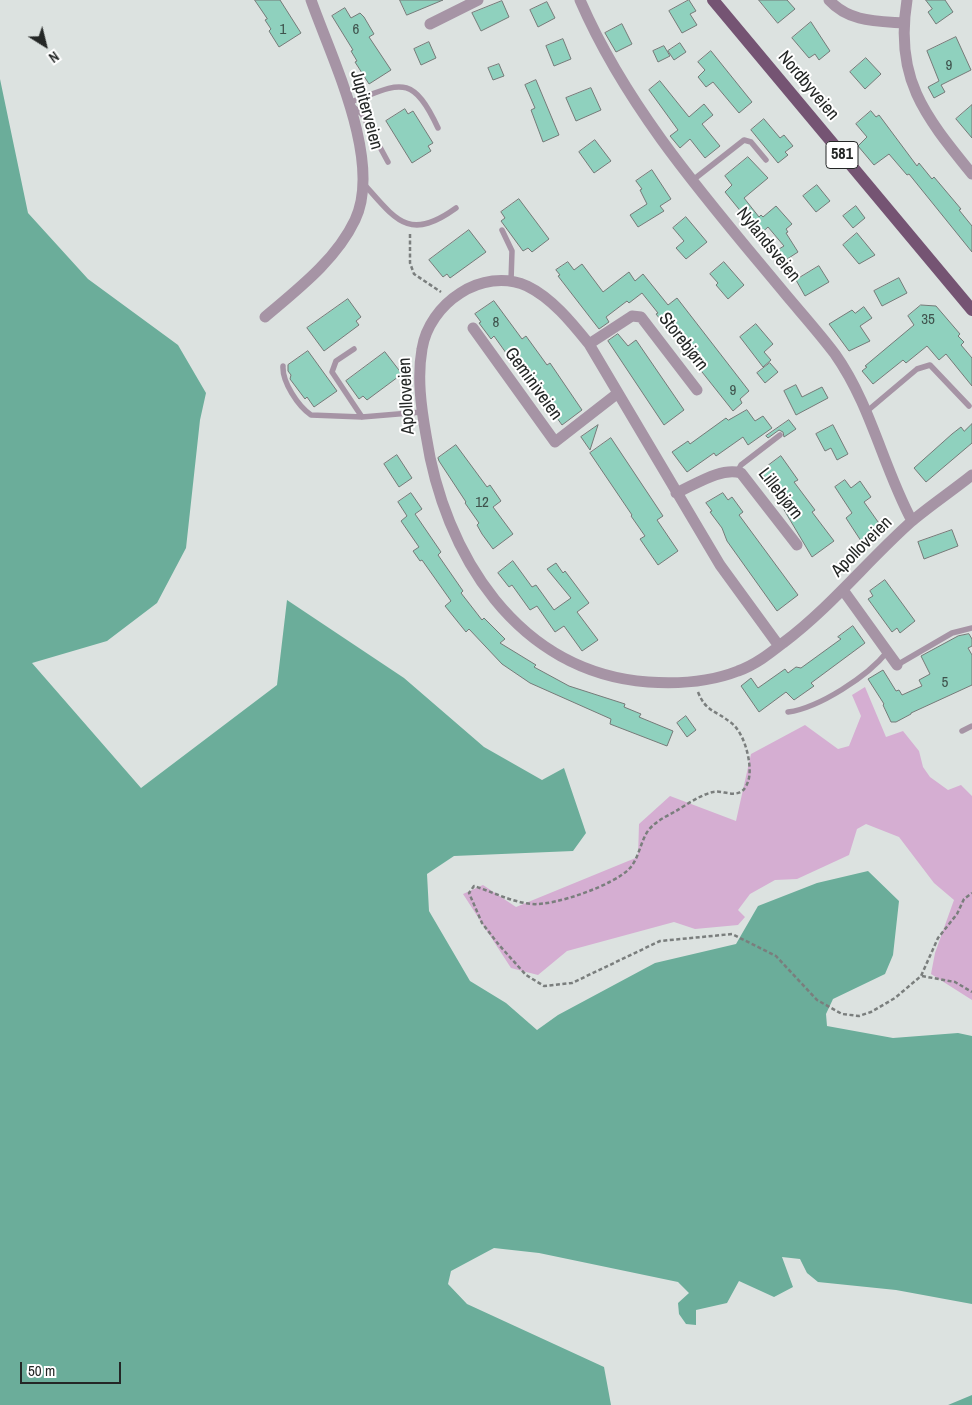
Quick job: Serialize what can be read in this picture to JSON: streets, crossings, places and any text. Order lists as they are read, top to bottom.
{
  "streets": {
    "main road": ["Nordbyveien", "581"],
    "street": [
      "Jupiterveien",
      "Nylandsveien",
      "Storebjørn",
      "Geminiveien",
      "Apolloveien",
      "Lillebjørn"
    ]
  },
  "crossings": [
    ["Nylandsveien", "Apolloveien"],
    ["Storebjørn", "Apolloveien"],
    ["Geminiveien", "Apolloveien"],
    ["Apolloveien", "Lillebjørn"]
  ],
  "house_numbers": [
    "1",
    "6",
    "9",
    "35",
    "8",
    "9",
    "12",
    "5"
  ],
  "scale_bar": "50 m",
  "north": "bottom right"
}
